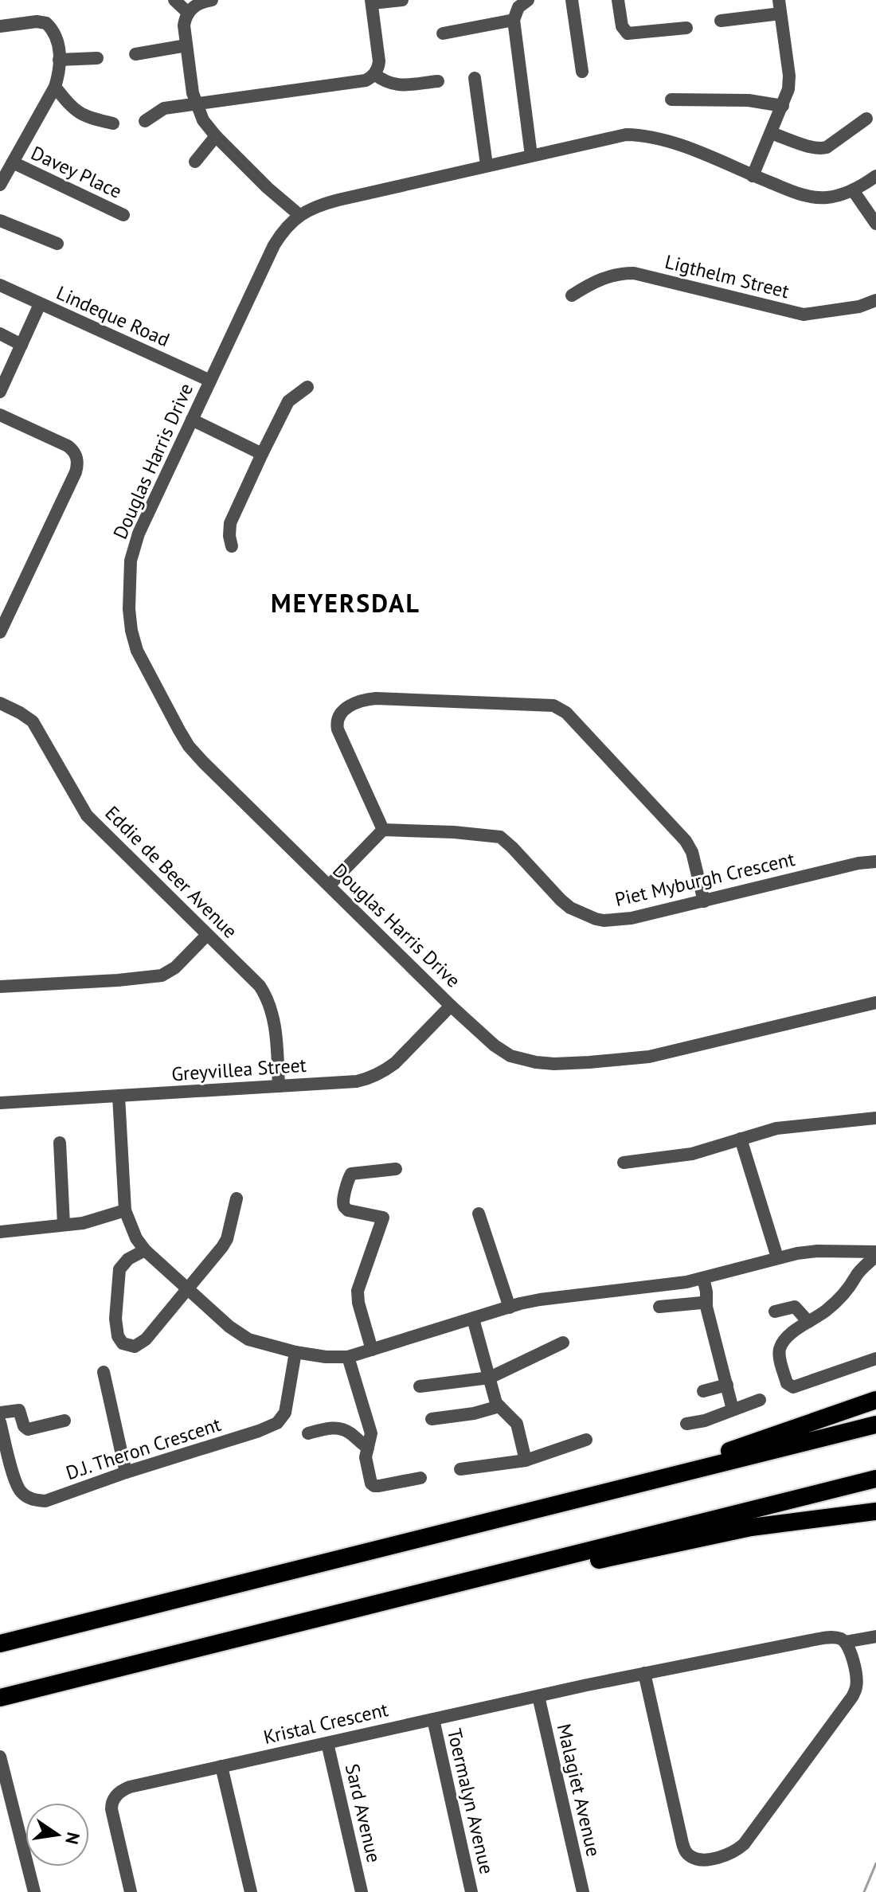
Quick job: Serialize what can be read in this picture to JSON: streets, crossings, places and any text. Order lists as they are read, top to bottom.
{
  "streets": {
    "street": [
      "Davey Place",
      "Ligthelm Street",
      "Lindeque Road",
      "Douglas Harris Drive",
      "Eddie de Beer Avenue",
      "Piet Myburgh Crescent",
      "Greyvillea Street",
      "D.J. Theron Crescent",
      "Kristal Crescent",
      "Malagiet Avenue",
      "Toermalyn Avenue",
      "Sard Avenue"
    ]
  },
  "crossings": [
    ["Lindeque Road", "Douglas Harris Drive"],
    ["Douglas Harris Drive", "Greyvillea Street"],
    ["Eddie de Beer Avenue", "Greyvillea Street"],
    ["Kristal Crescent", "Malagiet Avenue"],
    ["Kristal Crescent", "Toermalyn Avenue"],
    ["Kristal Crescent", "Sard Avenue"]
  ],
  "districts": ["MEYERSDAL"],
  "north": "right"
}
